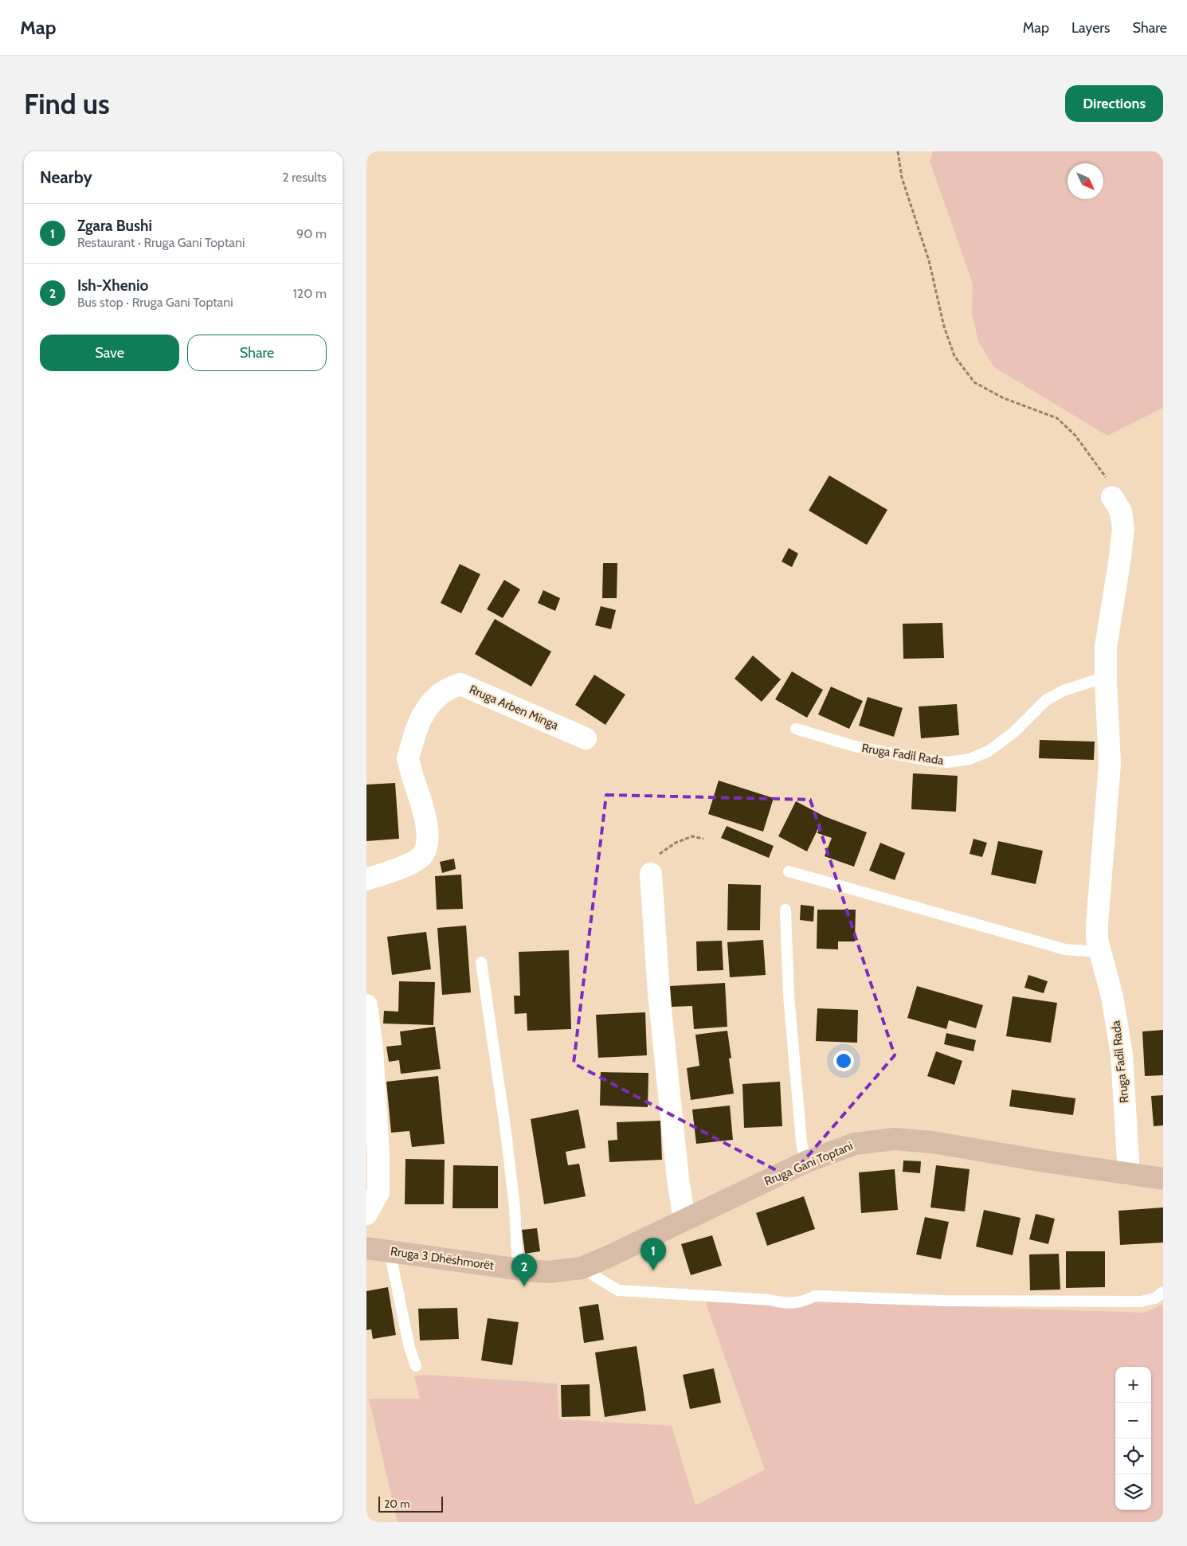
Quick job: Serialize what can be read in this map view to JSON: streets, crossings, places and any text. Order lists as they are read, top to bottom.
{
  "streets": {
    "main road": ["Rruga Gani Toptani", "Rruga 3 Dhëshmorët"],
    "street": ["Rruga Arben Minga", "Rruga Fadil Rada"]
  },
  "crossings": [
    ["Rruga Fadil Rada", "Rruga Gani Toptani"],
    ["Rruga Gani Toptani", "Rruga 3 Dhëshmorët"]
  ],
  "scale_bar": "20 m",
  "north": "bottom right",
  "page": {
    "header": "Map",
    "nav": ["Map", "Layers", "Share"],
    "buttons": [
      "Directions",
      ["Save", "Share"]
    ],
    "title": "Find us",
    "heading": ["Nearby", "2 results"],
    "list": [
      {
        "mark": "1",
        "name": "Zgara Bushi",
        "note": "Restaurant · Rruga Gani Toptani",
        "value": "90 m"
      },
      {
        "mark": "2",
        "name": "Ish-Xhenio",
        "note": "Bus stop · Rruga Gani Toptani",
        "value": "120 m"
      }
    ],
    "pins": ["1", "2"],
    "map_buttons": ["+", "−"],
    "scale": "20 m"
  }
}
